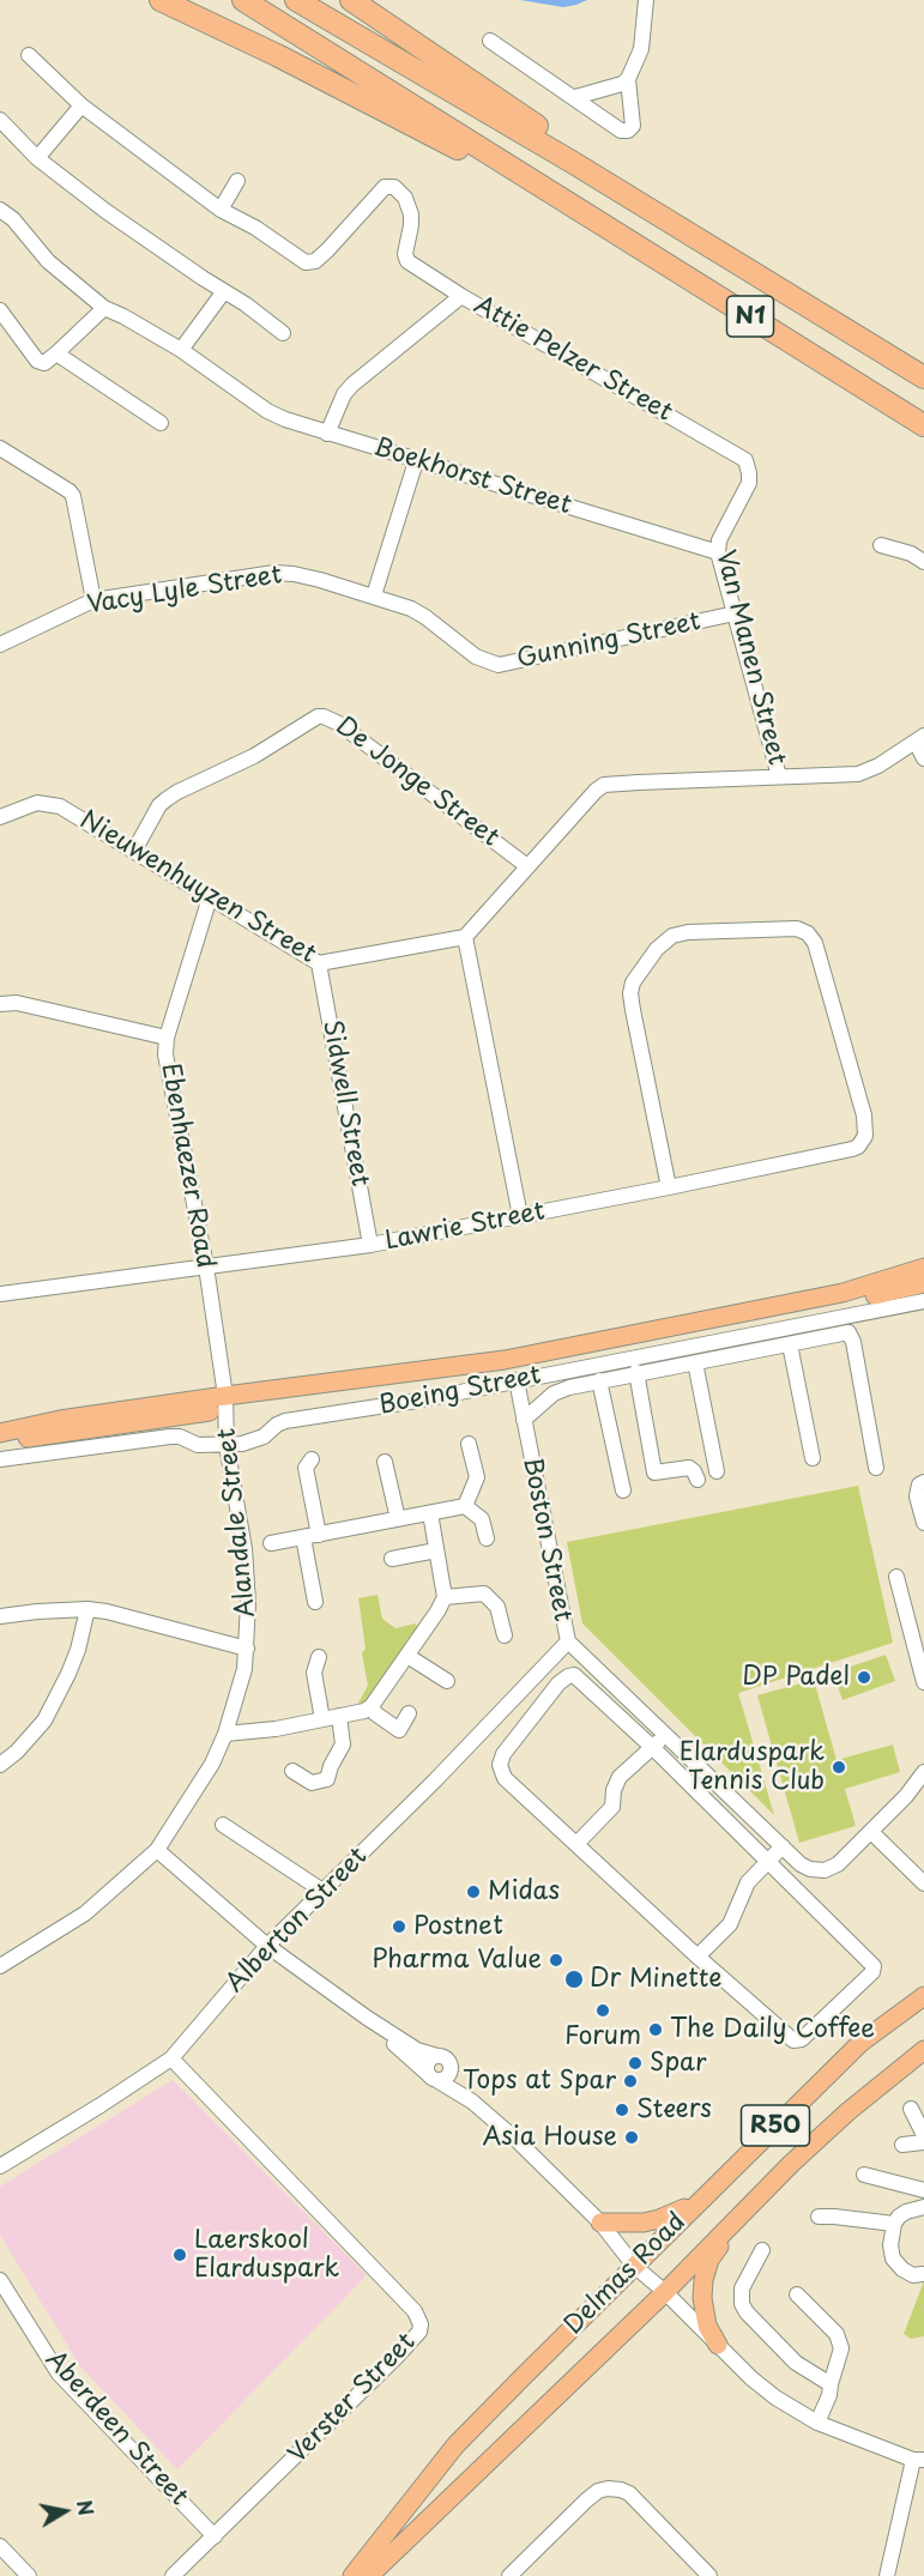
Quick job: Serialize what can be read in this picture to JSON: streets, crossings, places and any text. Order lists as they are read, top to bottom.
{
  "streets": {
    "highway": ["N1"],
    "main road": ["Boeing Street", "R50", "Delmas Road"],
    "street": [
      "Attie Pelzer Street",
      "Boekhorst Street",
      "Vacy Lyle Street",
      "Gunning Street",
      "Van Manen Street",
      "De Jonge Street",
      "Nieuwenhuyzen Street",
      "Sidwell Street",
      "Ebenhaezer Road",
      "Lawrie Street",
      "Alandale Street",
      "Boston Street",
      "Alberton Street",
      "Verster Street",
      "Aberdeen Street"
    ]
  },
  "crossings": [
    ["Attie Pelzer Street", "Van Manen Street"],
    ["Boekhorst Street", "Van Manen Street"],
    ["Vacy Lyle Street", "Gunning Street"],
    ["Gunning Street", "Van Manen Street"],
    ["De Jonge Street", "Nieuwenhuyzen Street"],
    ["Nieuwenhuyzen Street", "Sidwell Street"],
    ["Nieuwenhuyzen Street", "Ebenhaezer Road"],
    ["Sidwell Street", "Lawrie Street"],
    ["Ebenhaezer Road", "Lawrie Street"],
    ["Ebenhaezer Road", "Boeing Street"],
    ["Ebenhaezer Road", "Alandale Street"],
    ["Boeing Street", "Alandale Street"],
    ["Boeing Street", "Boston Street"],
    ["Boston Street", "Alberton Street"],
    ["Alberton Street", "Verster Street"],
    ["Verster Street", "Aberdeen Street"]
  ],
  "places": [
    "DP Padel",
    "Elarduspark Tennis Club",
    "Midas",
    "Postnet",
    "Pharma Value",
    "Dr Minette",
    "Forum",
    "The Daily Coffee",
    "Spar",
    "Tops at Spar",
    "Steers",
    "Asia House",
    "Laerskool Elarduspark"
  ],
  "north": "right"
}
